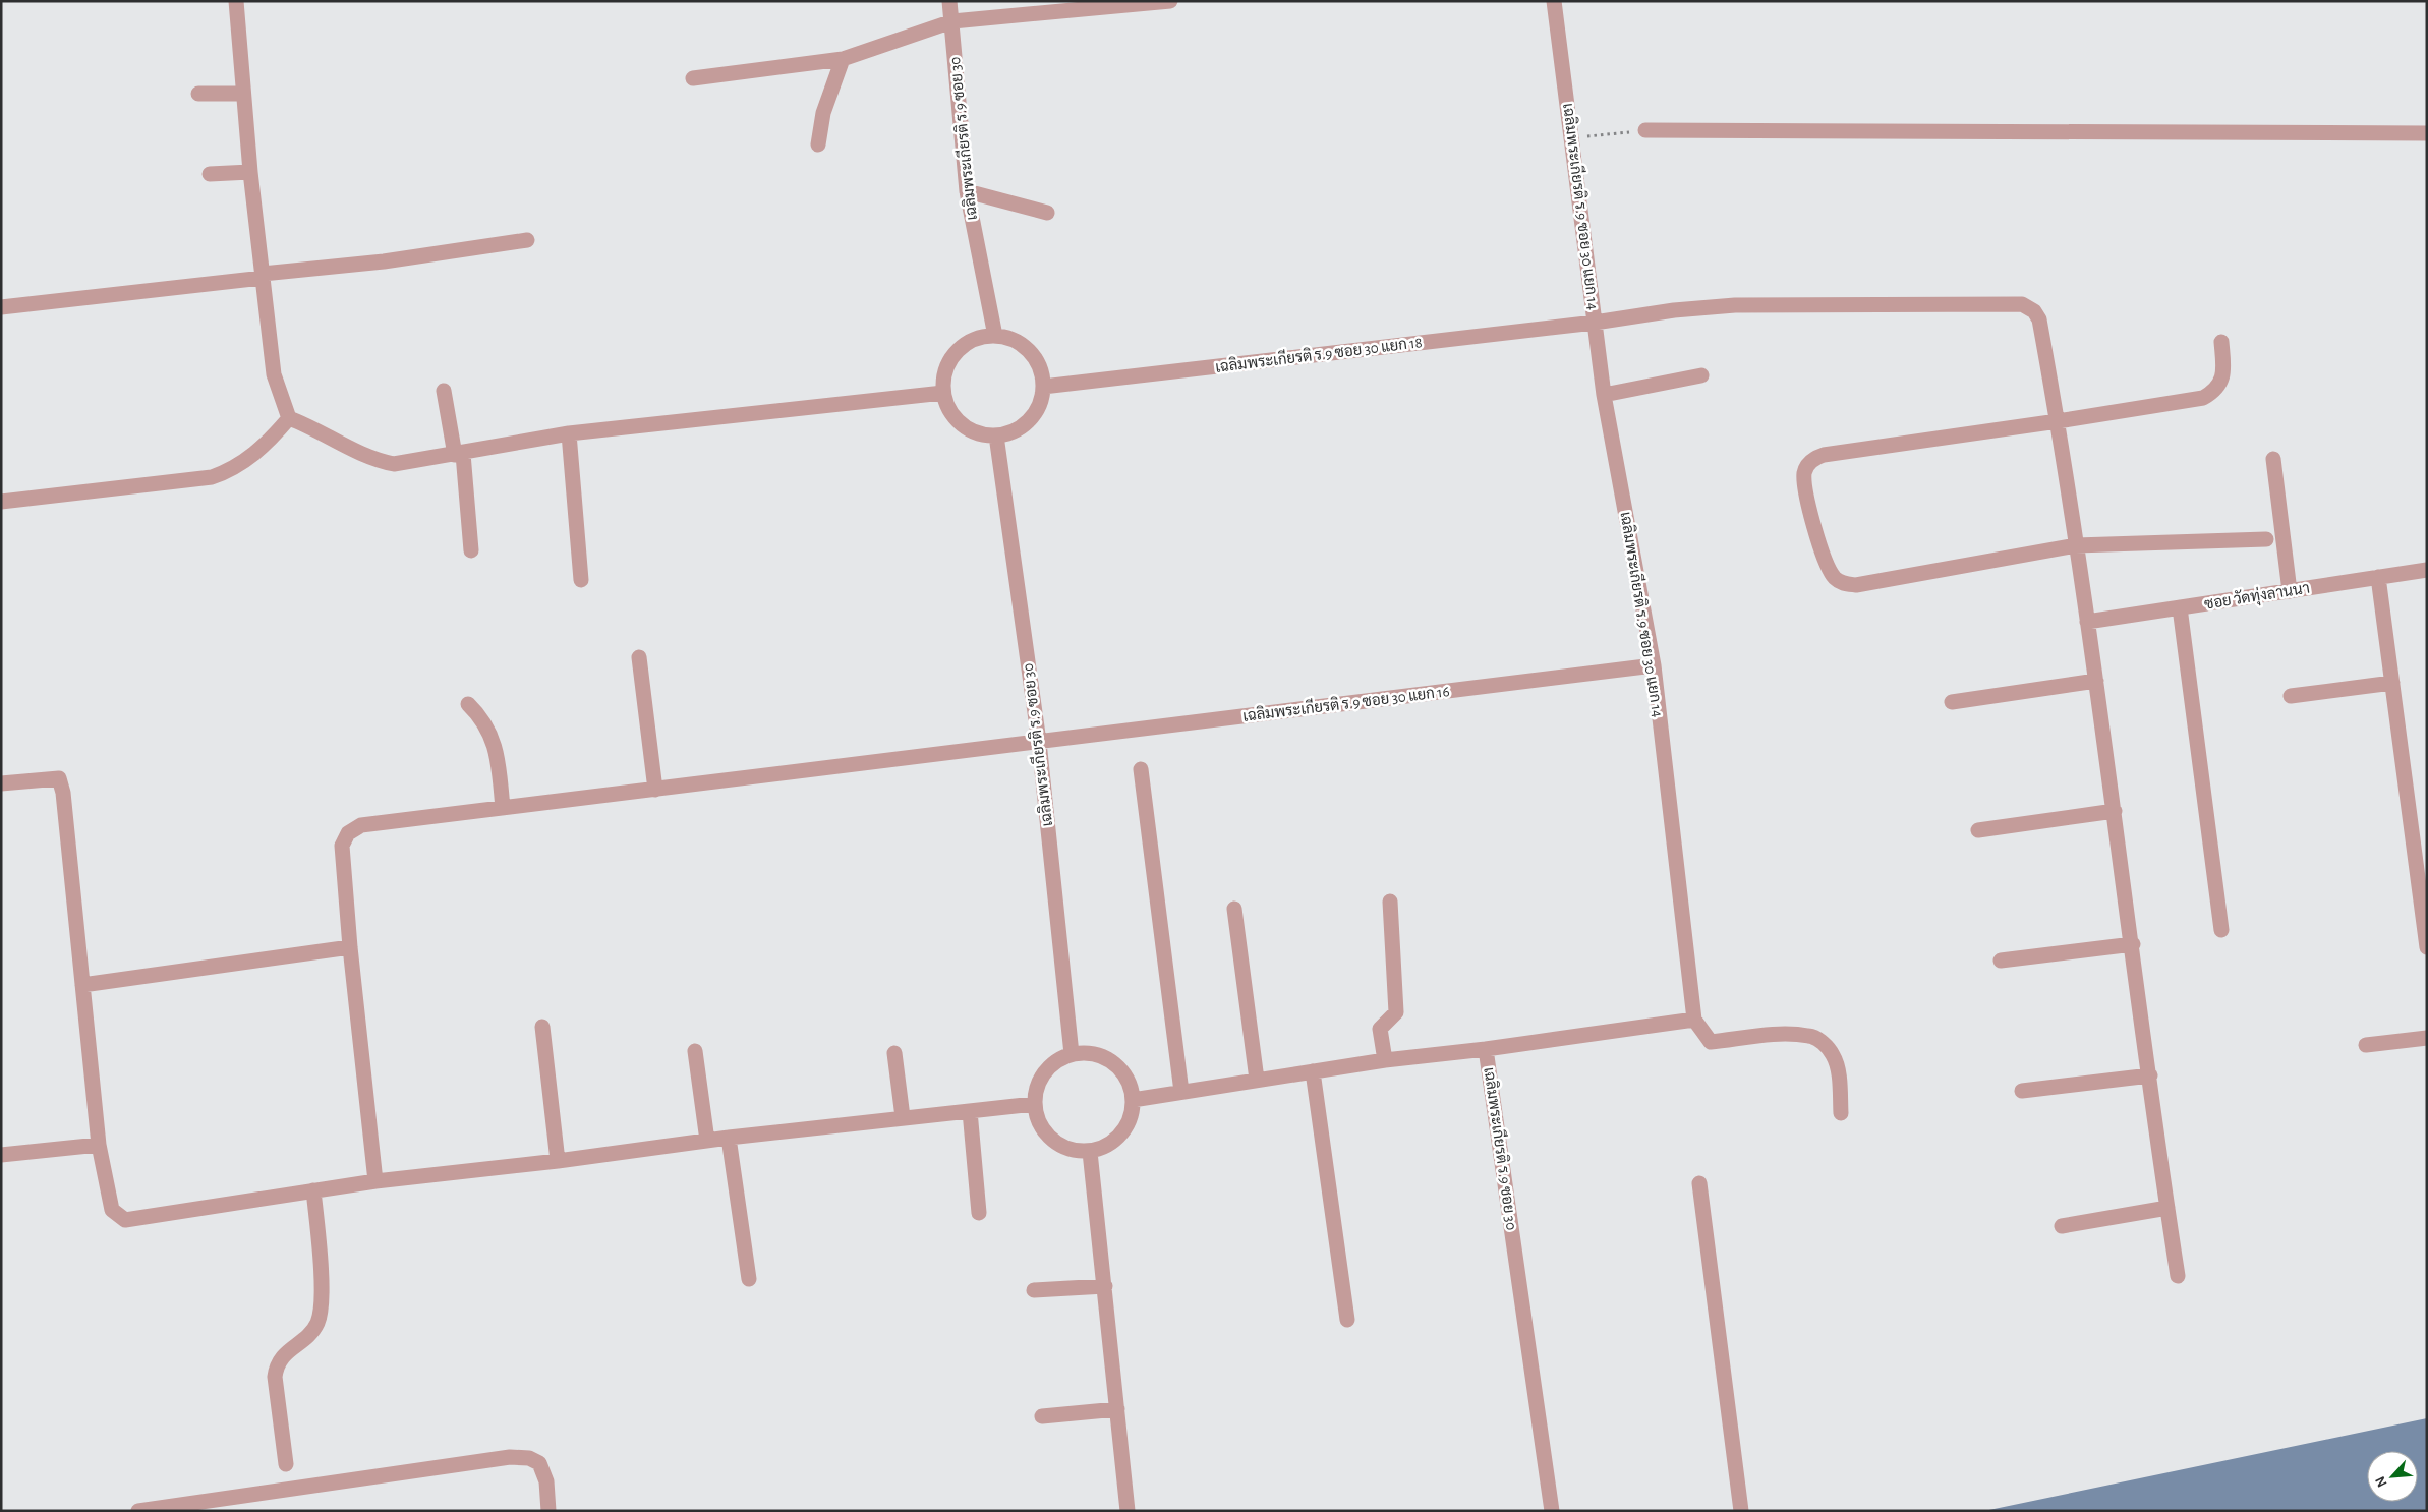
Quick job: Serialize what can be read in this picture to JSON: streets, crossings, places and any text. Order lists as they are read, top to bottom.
{
  "streets": {
    "street": [
      "เฉลิมพระเกียรติ ร.9 ซอย 30",
      "เฉลิมพระเกียรติ ร.9 ซอย 30 แยก 14",
      "เฉลิมพระเกียรติ ร.9 ซอย 30 แยก 18",
      "ซอย วัดทุ่งลานนา",
      "เฉลิมพระเกียรติ ร.9 ซอย 30 แยก 16"
    ]
  },
  "crossings": [
    ["เฉลิมพระเกียรติ ร.9 ซอย 30", "เฉลิมพระเกียรติ ร.9 ซอย 30 แยก 18"],
    ["เฉลิมพระเกียรติ ร.9 ซอย 30", "เฉลิมพระเกียรติ ร.9 ซอย 30 แยก 16"],
    ["เฉลิมพระเกียรติ ร.9 ซอย 30 แยก 14", "เฉลิมพระเกียรติ ร.9 ซอย 30 แยก 18"],
    ["เฉลิมพระเกียรติ ร.9 ซอย 30 แยก 14", "เฉลิมพระเกียรติ ร.9 ซอย 30 แยก 16"],
    ["เฉลิมพระเกียรติ ร.9 ซอย 30 แยก 18", "ซอย วัดทุ่งลานนา"]
  ],
  "north": "bottom left"
}
